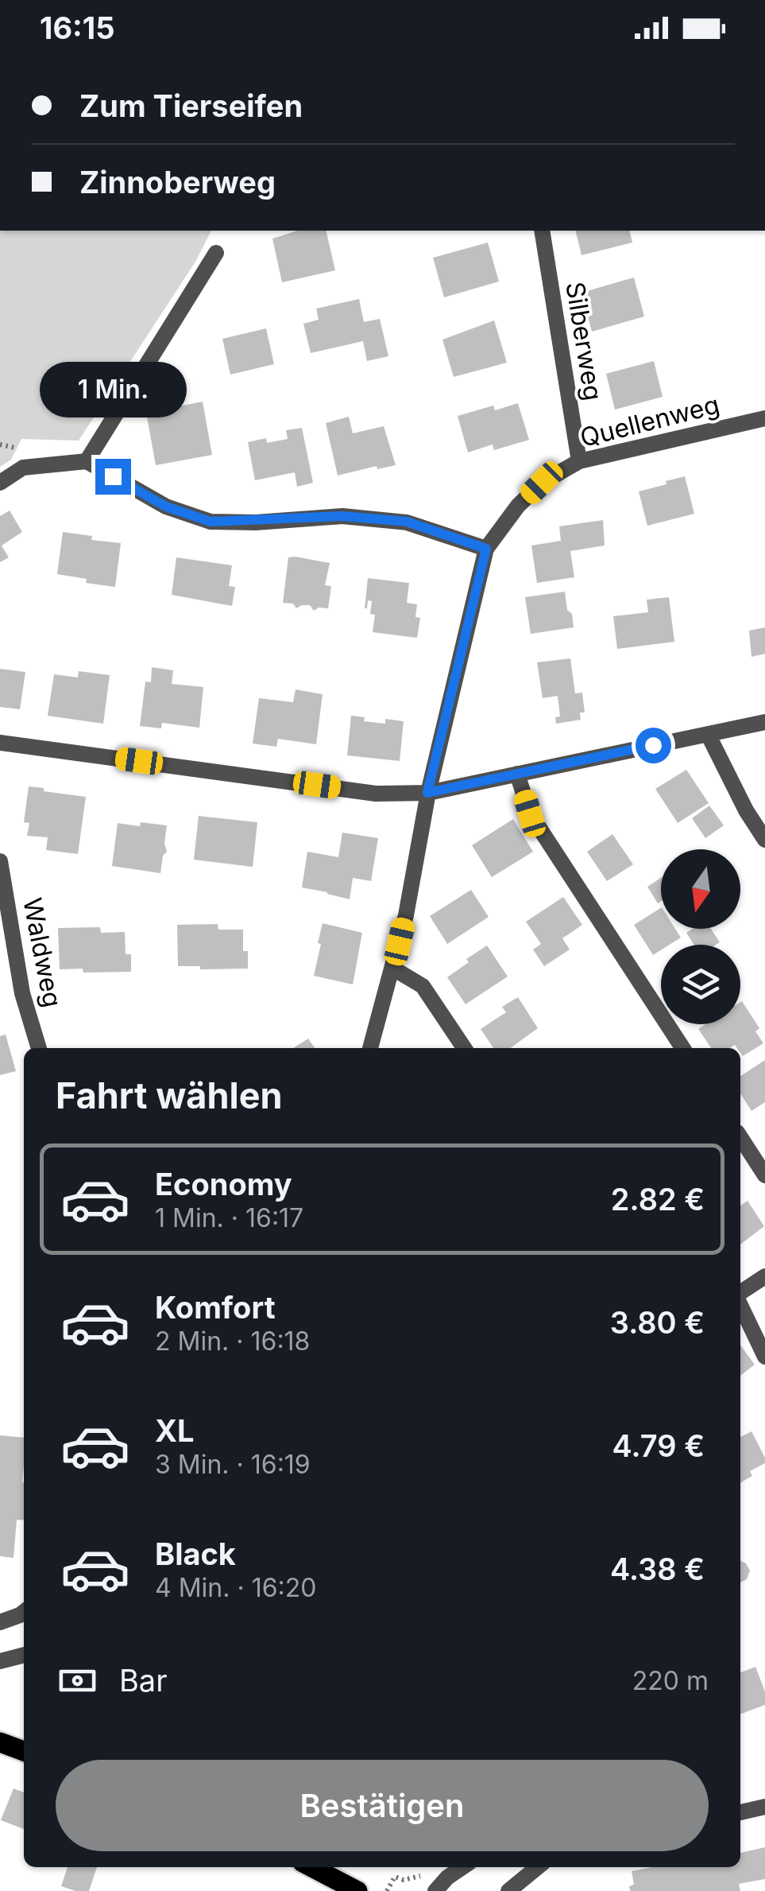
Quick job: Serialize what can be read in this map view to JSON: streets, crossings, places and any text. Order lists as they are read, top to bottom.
{
  "streets": {
    "street": ["Silberweg", "Quellenweg", "Waldweg"]
  },
  "crossings": [
    ["Silberweg", "Quellenweg"]
  ],
  "north": "bottom",
  "page": {
    "status": "16:15",
    "banner": ["Zum Tierseifen", "Zinnoberweg"],
    "bubble": "1 Min.",
    "heading": "Fahrt wählen",
    "list": [
      {
        "name": "Economy",
        "note": "1 Min. · 16:17",
        "value": "2.82 €"
      },
      {
        "name": "Komfort",
        "note": "2 Min. · 16:18",
        "value": "3.80 €"
      },
      {
        "name": "XL",
        "note": "3 Min. · 16:19",
        "value": "4.79 €"
      },
      {
        "name": "Black",
        "note": "4 Min. · 16:20",
        "value": "4.38 €"
      }
    ],
    "pay": ["Bar", "220 m"],
    "buttons": "Bestätigen"
  }
}
